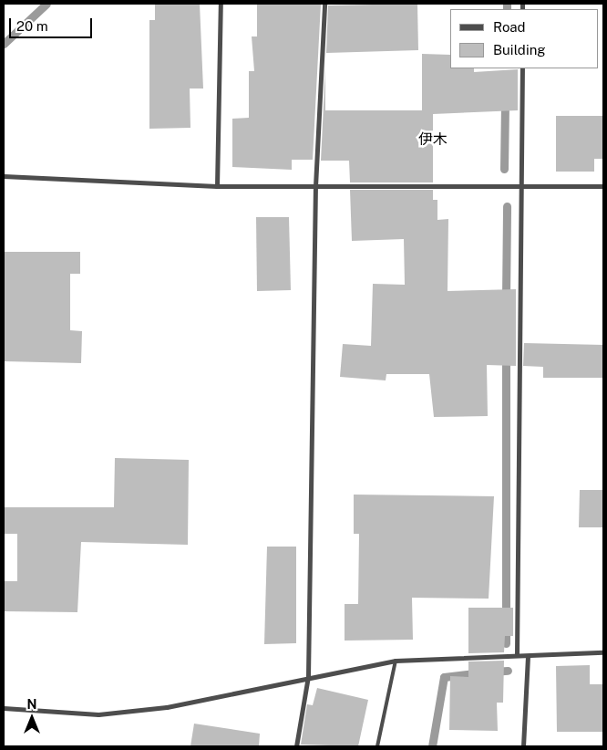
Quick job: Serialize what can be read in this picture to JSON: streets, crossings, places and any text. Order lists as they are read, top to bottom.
{
  "districts": ["伊木"],
  "legend": ["Road", "Building"],
  "scale_bar": "20 m",
  "north": "top"
}
